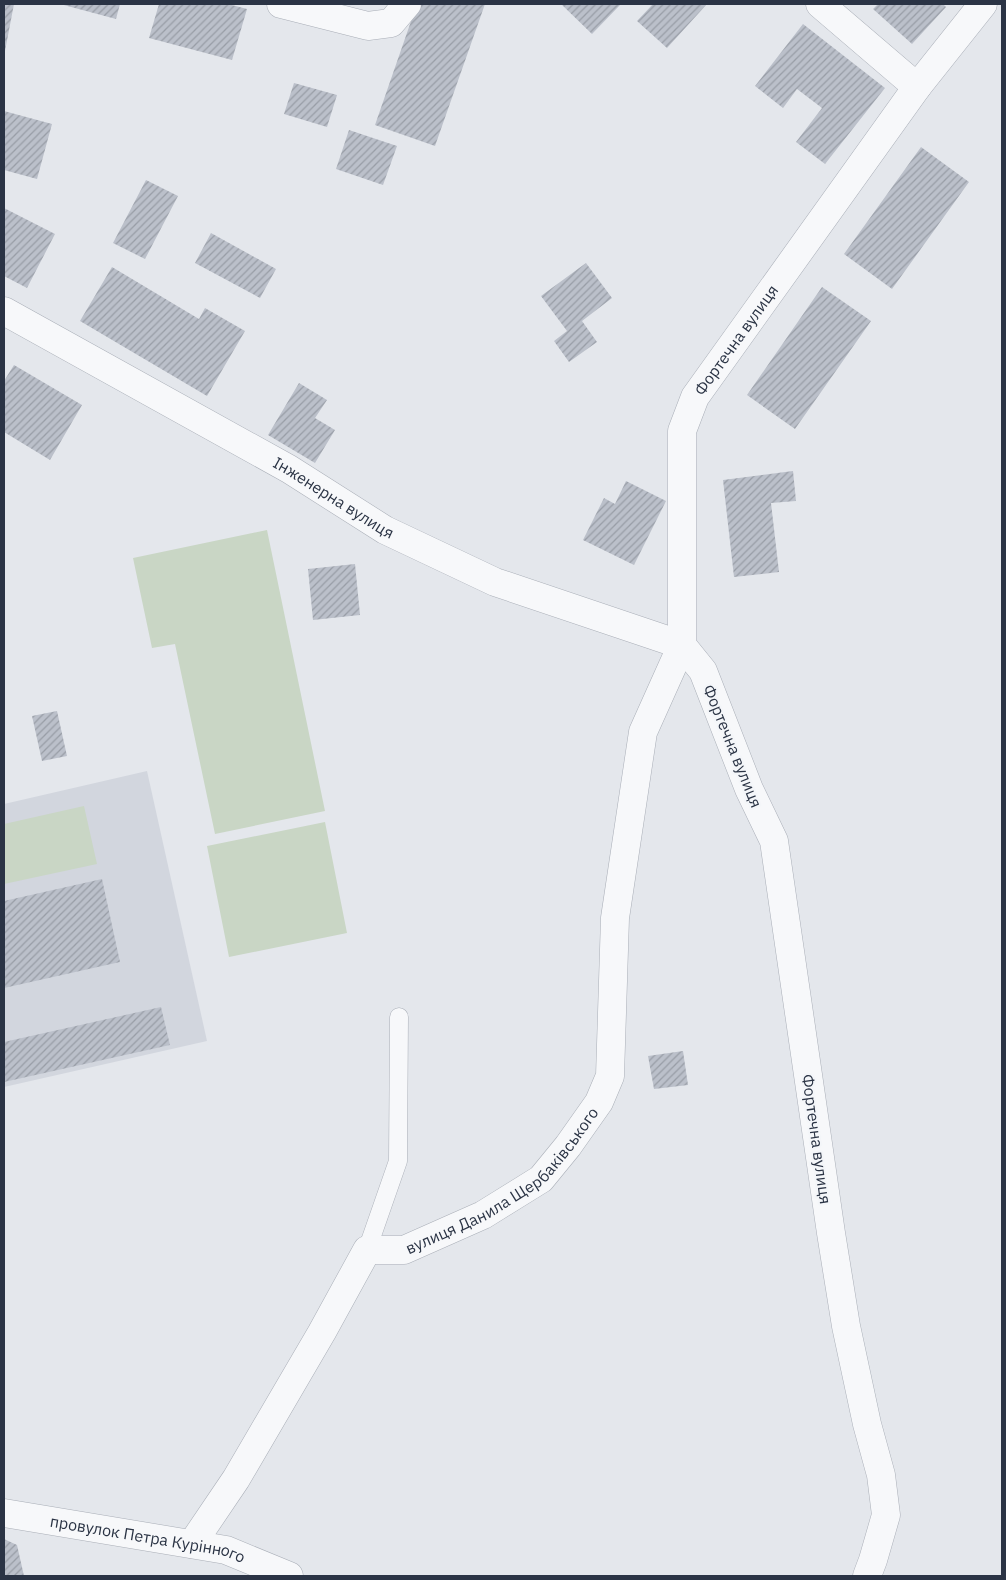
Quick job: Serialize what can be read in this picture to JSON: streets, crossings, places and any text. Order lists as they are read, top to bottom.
{
  "streets": {
    "street": [
      "Фортечна вулиця",
      "Інженерна вулиця",
      "вулиця Данила Щербаківського",
      "провулок Петра Курінного"
    ]
  },
  "crossings": [
    ["Фортечна вулиця", "Інженерна вулиця"],
    ["Фортечна вулиця", "вулиця Данила Щербаківського"],
    ["Інженерна вулиця", "вулиця Данила Щербаківського"]
  ]
}
